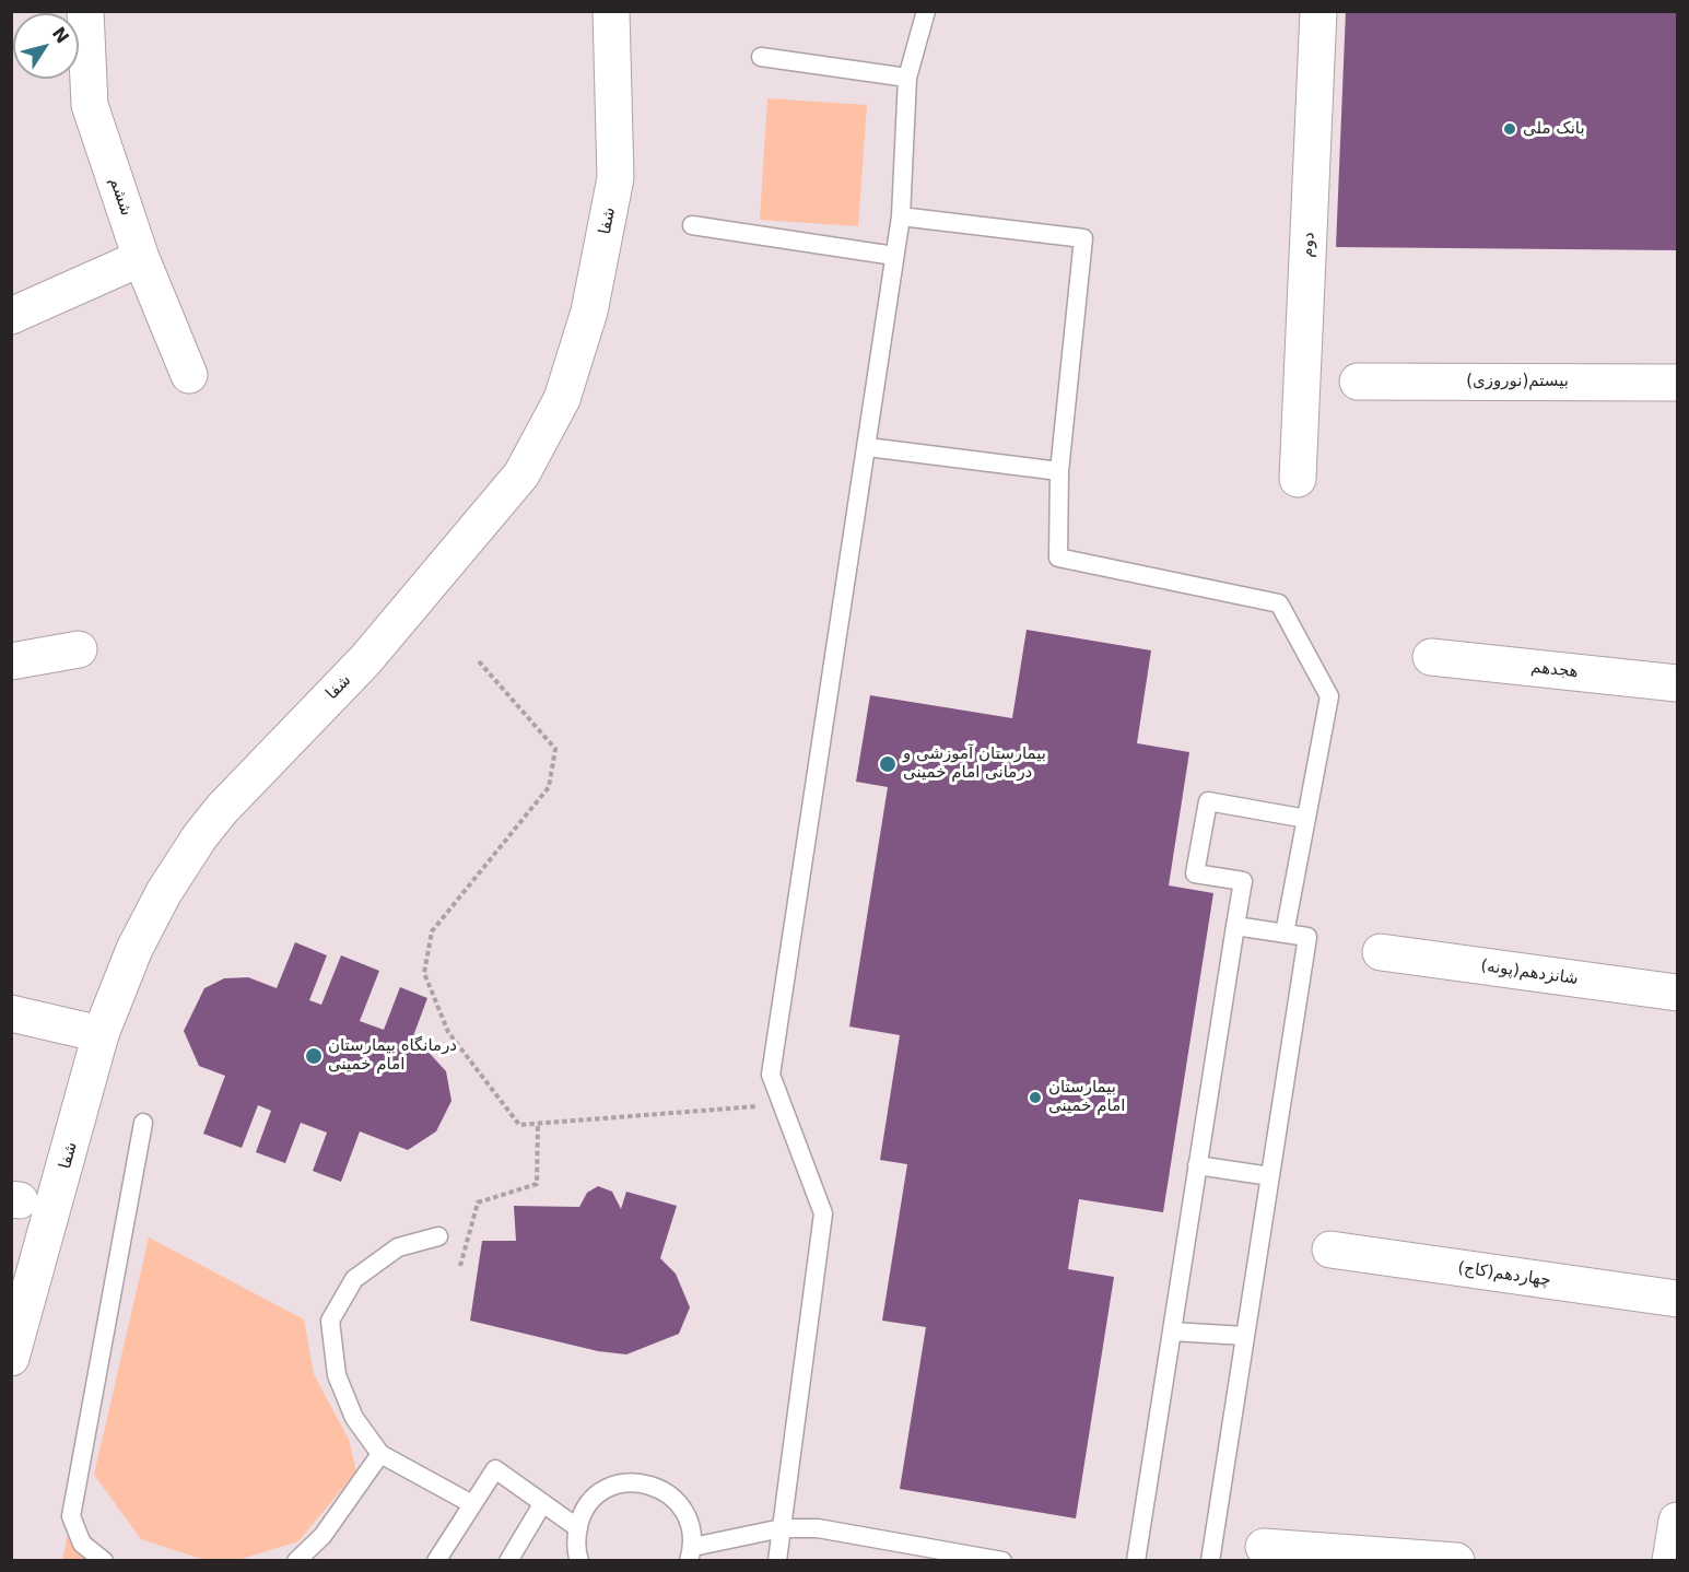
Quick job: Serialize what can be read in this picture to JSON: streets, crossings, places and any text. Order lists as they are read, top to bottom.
{
  "streets": {
    "street": [
      "ششم",
      "شفا",
      "دوم",
      "بیستم(نوروزی)",
      "هجدهم",
      "شانزدهم(پونه)",
      "چهاردهم(کاج)"
    ]
  },
  "places": [
    "بانک ملی",
    "بیمارستان آموزشی و درمانی امام خمینی",
    "درمانگاه بیمارستان امام خمینی",
    "بیمارستان امام خمینی"
  ],
  "north": "top right"
}
